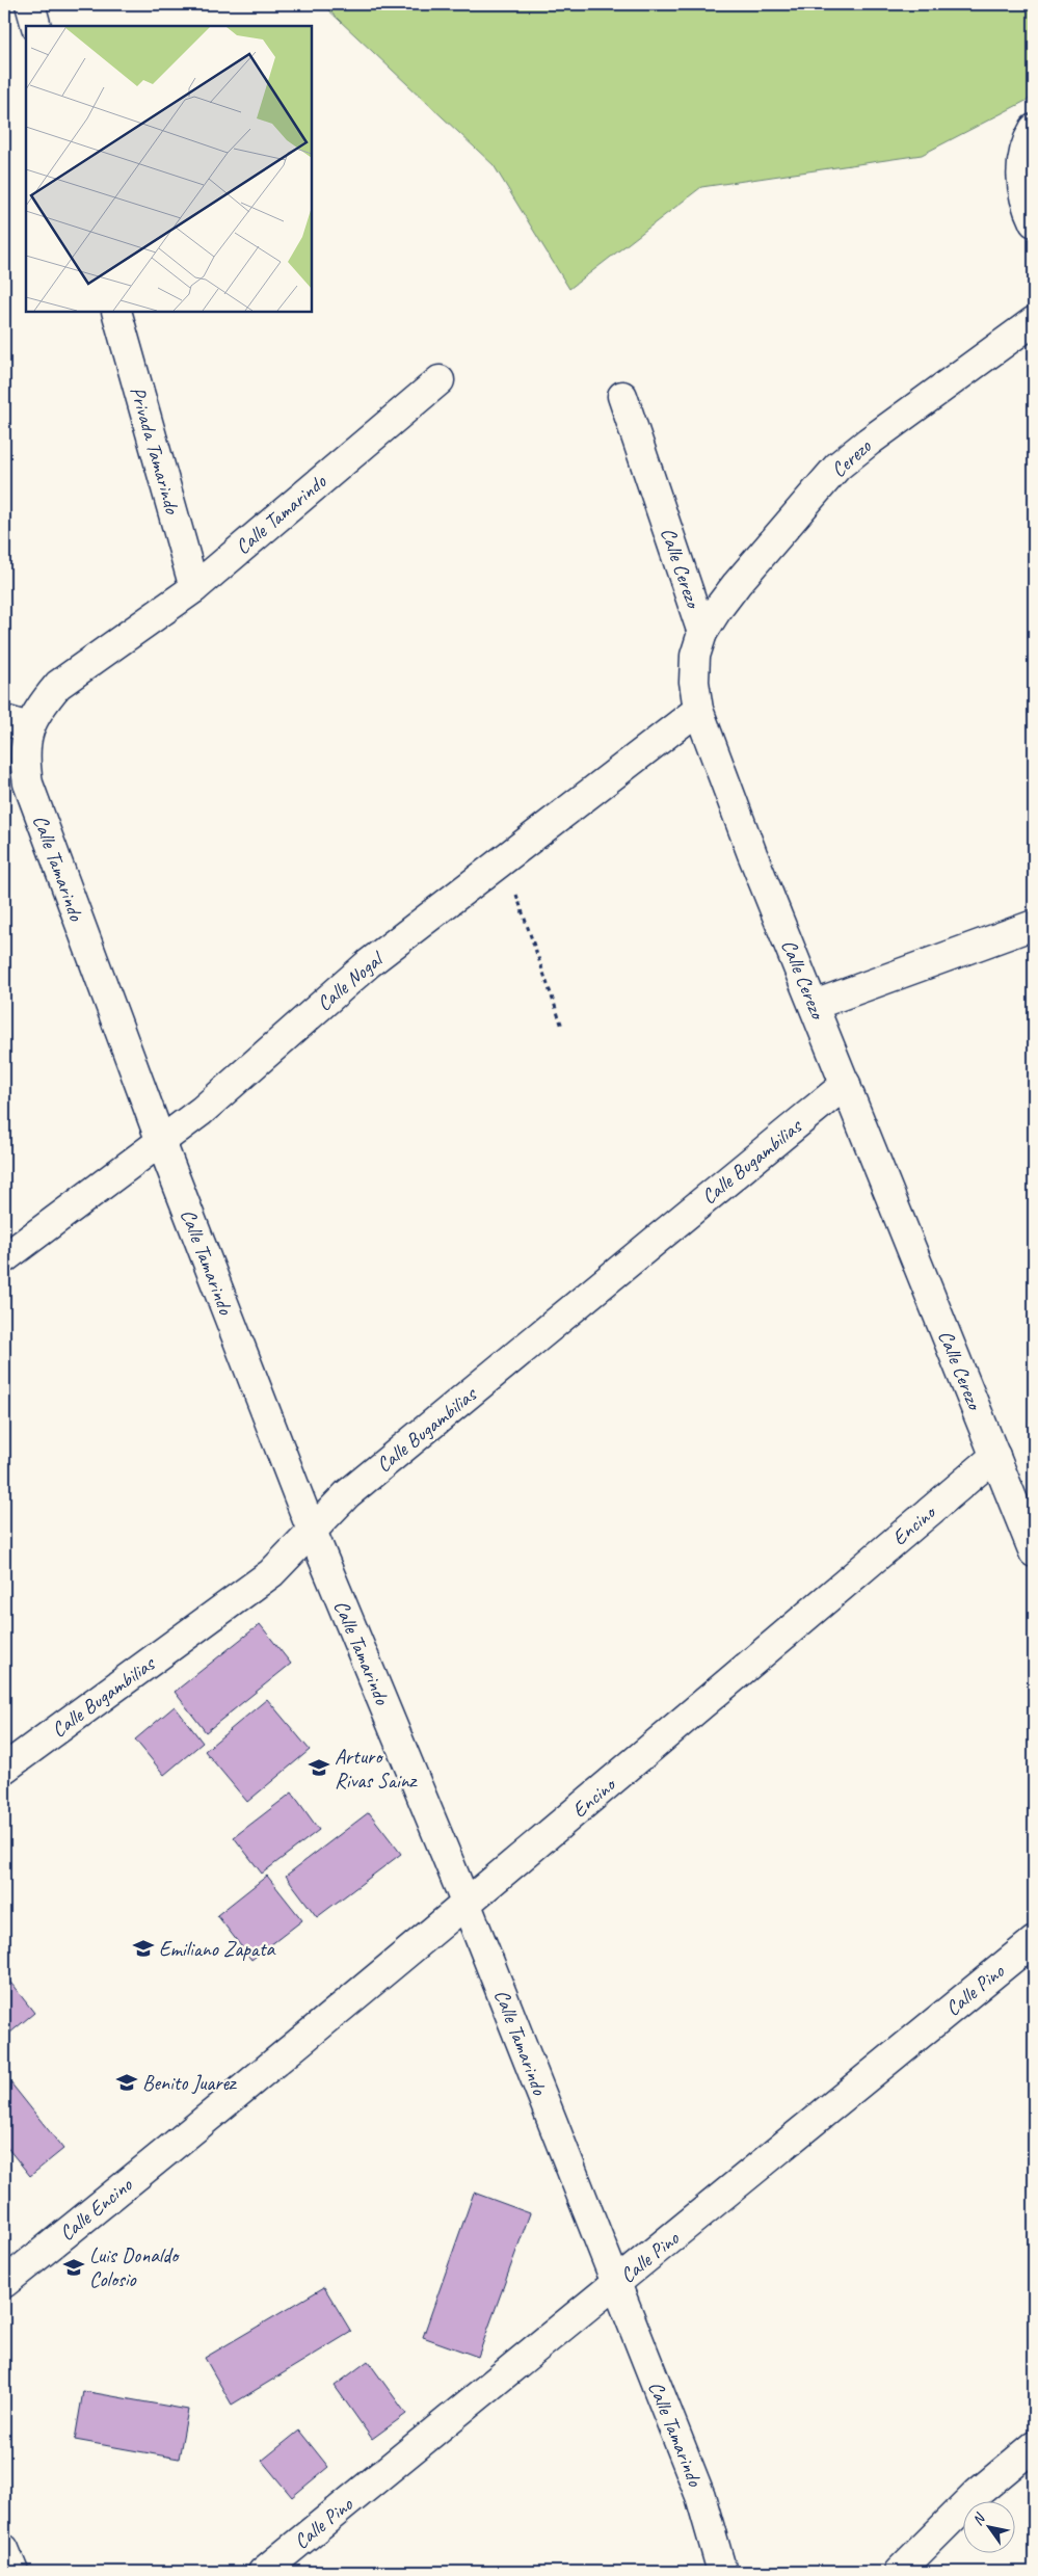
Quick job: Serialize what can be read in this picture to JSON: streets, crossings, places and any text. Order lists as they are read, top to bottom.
{
  "streets": {
    "street": [
      "Privada Tamarindo",
      "Cerezo",
      "Calle Tamarindo",
      "Calle Cerezo",
      "Calle Nogal",
      "Calle Bugambilias",
      "Encino",
      "Calle Pino",
      "Calle Encino"
    ]
  },
  "crossings": [
    ["Privada Tamarindo", "Calle Tamarindo"],
    ["Cerezo", "Calle Cerezo"],
    ["Calle Tamarindo", "Calle Nogal"],
    ["Calle Tamarindo", "Calle Bugambilias"],
    ["Calle Tamarindo", "Encino"],
    ["Calle Tamarindo", "Calle Pino"],
    ["Calle Cerezo", "Calle Nogal"],
    ["Calle Cerezo", "Calle Bugambilias"],
    ["Calle Cerezo", "Encino"],
    ["Encino", "Calle Encino"]
  ],
  "places": {
    "school or university": [
      "Arturo Rivas Sainz",
      "Emiliano Zapata",
      "Benito Juarez",
      "Luis Donaldo Colosio"
    ]
  },
  "north": "top left"
}
